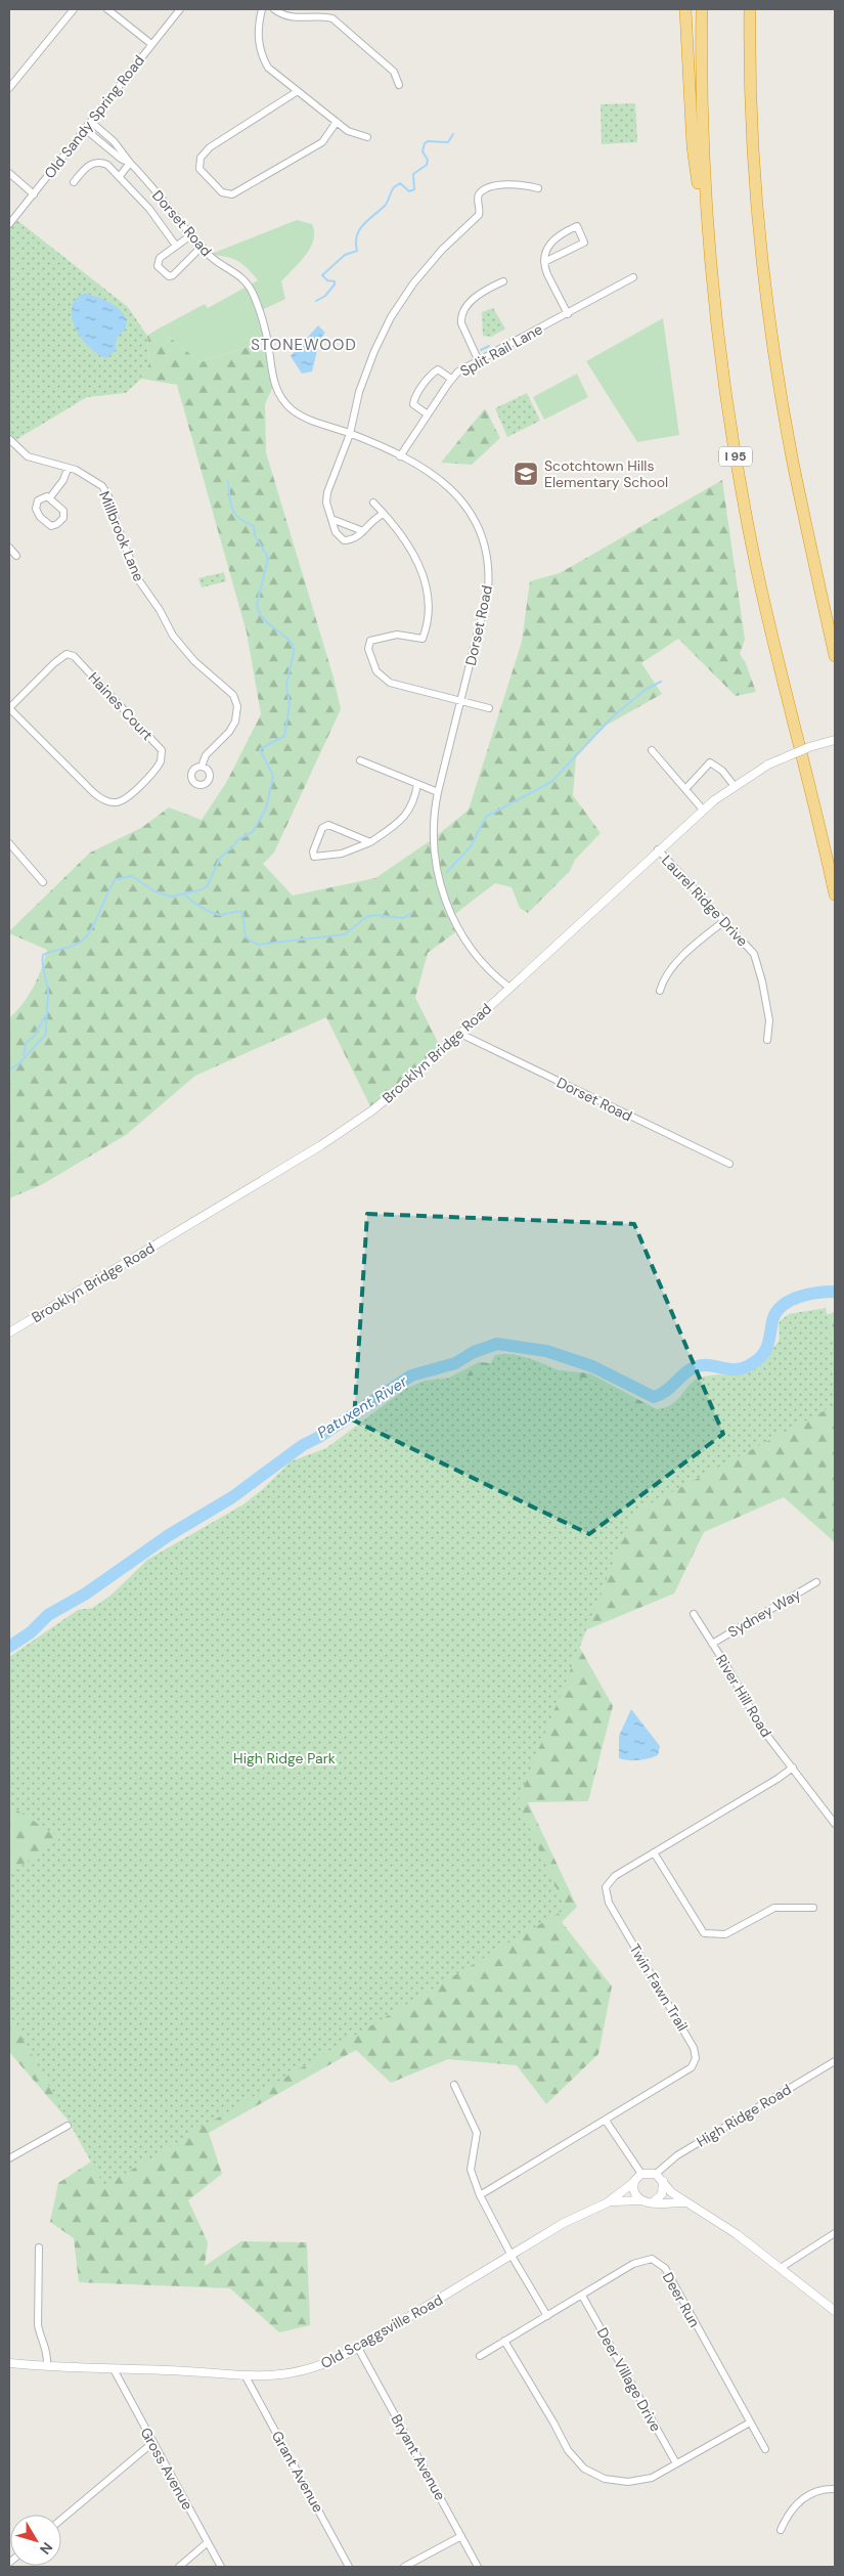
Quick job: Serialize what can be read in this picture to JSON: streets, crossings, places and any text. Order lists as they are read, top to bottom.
{
  "streets": {
    "highway": ["I 95"],
    "street": [
      "Old Sandy Spring Road",
      "Dorset Road",
      "Split Rail Lane",
      "Millbrook Lane",
      "Haines Court",
      "Laurel Ridge Drive",
      "Brooklyn Bridge Road",
      "Sydney Way",
      "River Hill Road",
      "Twin Fawn Trail",
      "High Ridge Road",
      "Deer Run",
      "Old Scaggsville Road",
      "Deer Village Drive",
      "Bryant Avenue",
      "Gross Avenue",
      "Grant Avenue"
    ]
  },
  "crossings": [
    ["Old Sandy Spring Road", "Dorset Road"],
    ["Dorset Road", "Split Rail Lane"],
    ["Dorset Road", "Brooklyn Bridge Road"],
    ["Laurel Ridge Drive", "Brooklyn Bridge Road"],
    ["Sydney Way", "River Hill Road"],
    ["River Hill Road", "Twin Fawn Trail"],
    ["High Ridge Road", "Old Scaggsville Road"],
    ["Deer Run", "Deer Village Drive"],
    ["Old Scaggsville Road", "Bryant Avenue"],
    ["Old Scaggsville Road", "Gross Avenue"],
    ["Old Scaggsville Road", "Grant Avenue"]
  ],
  "districts": ["STONEWOOD"],
  "water": ["Patuxent River"],
  "parks": ["High Ridge Park"],
  "places": {
    "school or university": ["Scotchtown Hills Elementary School"]
  },
  "north": "bottom right"
}
